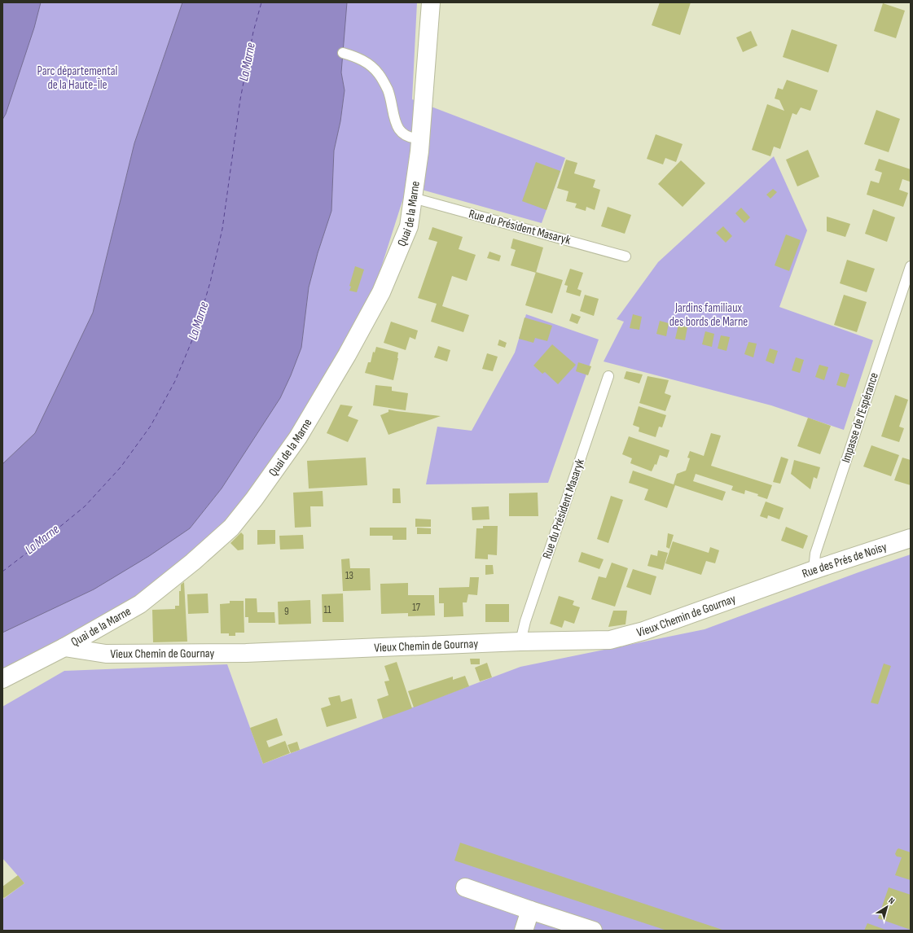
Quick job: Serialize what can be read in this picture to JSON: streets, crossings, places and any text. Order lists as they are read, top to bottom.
{
  "streets": {
    "street": ["Quai de la Marne", "Rue des Prés de Noisy", "Vieux Chemin de Gournay"],
    "lane": ["Rue du Président Masaryk", "Impasse de l'Espérance"]
  },
  "crossings": [
    ["Quai de la Marne", "Rue du Président Masaryk"],
    ["Quai de la Marne", "Vieux Chemin de Gournay"],
    ["Rue du Président Masaryk", "Vieux Chemin de Gournay"],
    ["Impasse de l'Espérance", "Rue des Prés de Noisy"],
    ["Rue des Prés de Noisy", "Vieux Chemin de Gournay"]
  ],
  "water": ["La Marne"],
  "parks": ["Parc départemental de la Haute-Île", "Jardins familiaux des bords de Marne"],
  "house_numbers": [
    "13",
    "17",
    "11",
    "9"
  ],
  "north": "top right"
}
